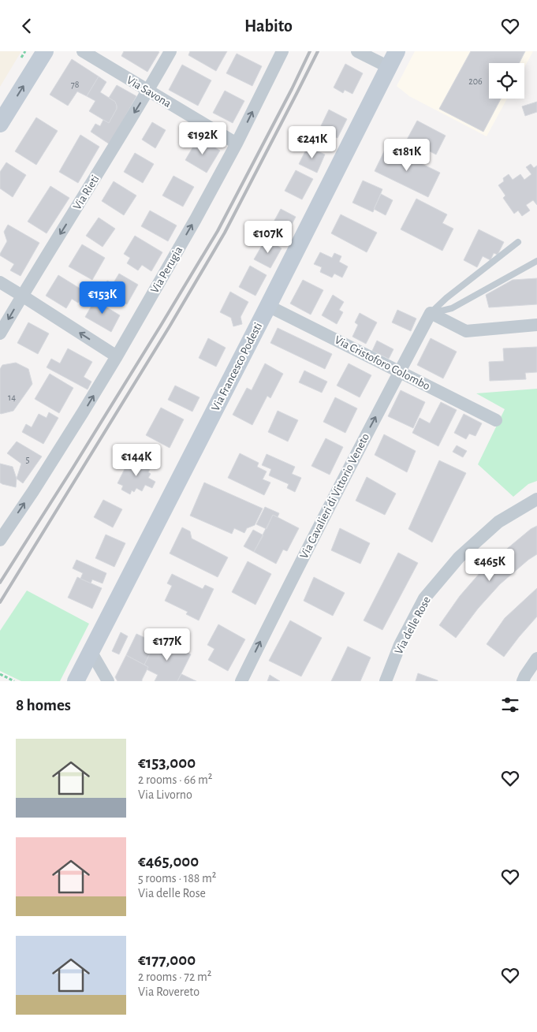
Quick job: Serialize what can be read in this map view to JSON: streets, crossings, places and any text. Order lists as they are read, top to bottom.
{
  "streets": {
    "main road": ["Via Francesco Podesti"],
    "street": [
      "Via Savona",
      "Via Rieti",
      "Via Perugia",
      "Via Cristoforo Colombo",
      "Via Cavalieri di Vittorio Veneto",
      "Via delle Rose"
    ]
  },
  "crossings": [
    ["Via Savona", "Via Rieti"],
    ["Via Savona", "Via Perugia"],
    ["Via Cristoforo Colombo", "Via Francesco Podesti"],
    ["Via Cristoforo Colombo", "Via Cavalieri di Vittorio Veneto"]
  ],
  "one_way": ["Via Rieti", "Via Perugia", "Via Cavalieri di Vittorio Veneto"],
  "house_numbers": [
    "206",
    "78",
    "14",
    "5"
  ],
  "page": {
    "header": "Habito",
    "price": [
      "€192K",
      "€241K",
      "€181K",
      "€107K",
      "€153K",
      "€144K",
      "€465K",
      "€177K"
    ],
    "heading": "8 homes",
    "list": [
      {
        "name": "€153,000",
        "note": "2 rooms · 66 m² · Via Livorno"
      },
      {
        "name": "€465,000",
        "note": "5 rooms · 188 m² · Via delle Rose"
      },
      {
        "name": "€177,000",
        "note": "2 rooms · 72 m² · Via Rovereto"
      }
    ]
  }
}
